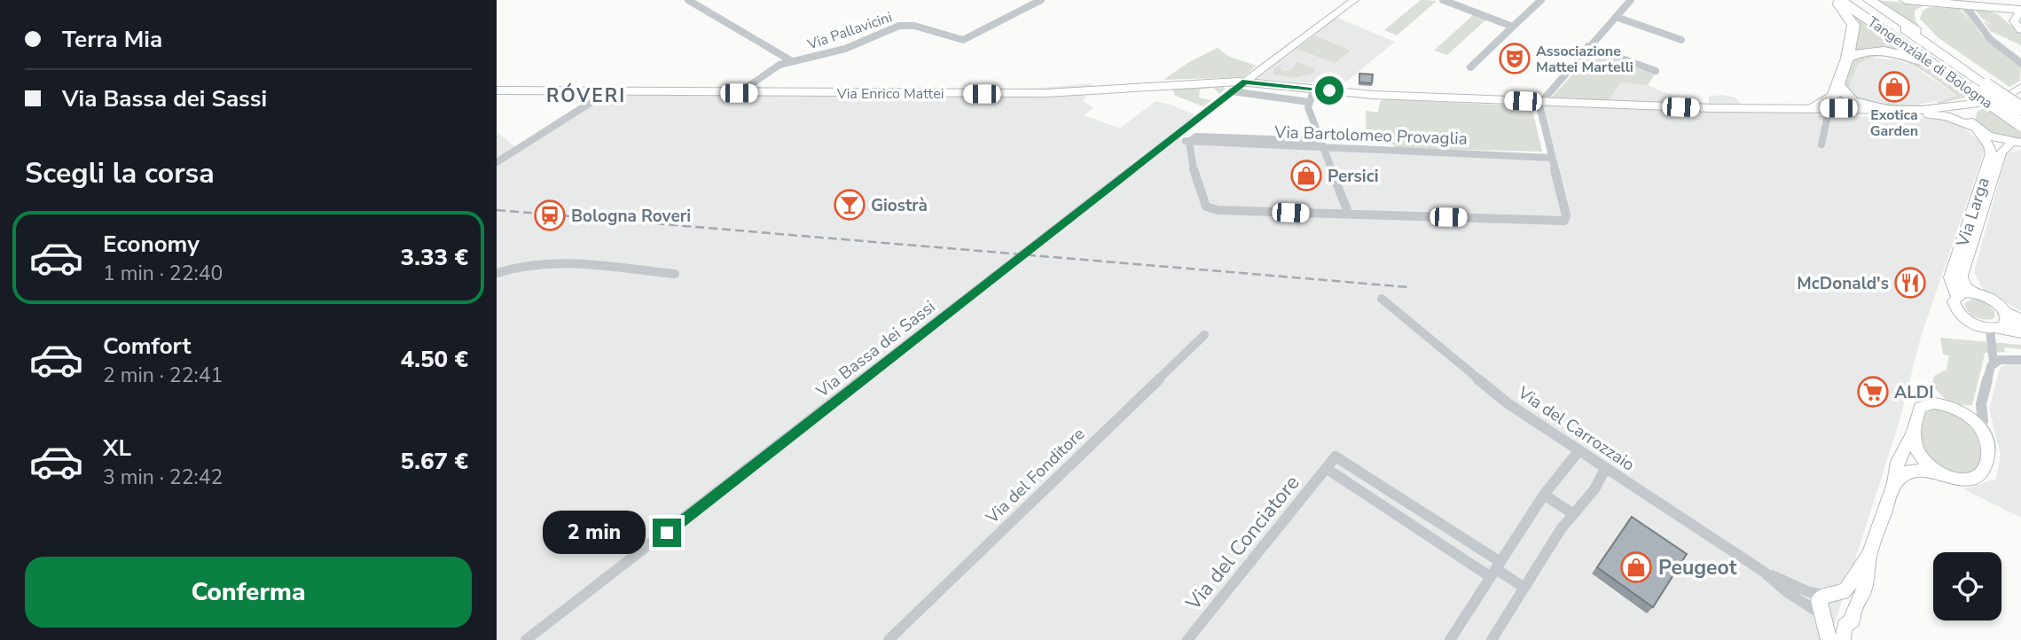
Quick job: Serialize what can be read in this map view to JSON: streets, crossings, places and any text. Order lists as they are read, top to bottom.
{
  "streets": {
    "highway": ["Tangenziale di Bologna"],
    "main road": ["Via Enrico Mattei", "Via Larga"],
    "street": [
      "Via Pallavicini",
      "Via Bartolomeo Provaglia",
      "Via Bassa dei Sassi",
      "Via del Carrozzaio",
      "Via del Fonditore",
      "Via del Conciatore"
    ]
  },
  "crossings": [
    ["Via Pallavicini", "Via Enrico Mattei"],
    ["Tangenziale di Bologna", "Via Enrico Mattei"],
    ["Via Enrico Mattei", "Via Larga"],
    ["Via Enrico Mattei", "Via Bassa dei Sassi"],
    ["Via Bartolomeo Provaglia", "Via Bassa dei Sassi"]
  ],
  "districts": ["RÓVERI"],
  "places": {
    "theatre": ["Associazione Mattei Martelli"],
    "shop": ["Exotica Garden", "Persici", "Peugeot"],
    "bar": ["Giostrà"],
    "station": ["Bologna Roveri"],
    "restaurant": ["McDonald's"],
    "supermarket": ["ALDI"]
  },
  "page": {
    "banner": ["Terra Mia", "Via Bassa dei Sassi"],
    "heading": "Scegli la corsa",
    "list": [
      {
        "name": "Economy",
        "note": "1 min · 22:40",
        "value": "3.33 €"
      },
      {
        "name": "Comfort",
        "note": "2 min · 22:41",
        "value": "4.50 €"
      },
      {
        "name": "XL",
        "note": "3 min · 22:42",
        "value": "5.67 €"
      }
    ],
    "bubble": "2 min",
    "buttons": "Conferma"
  }
}
